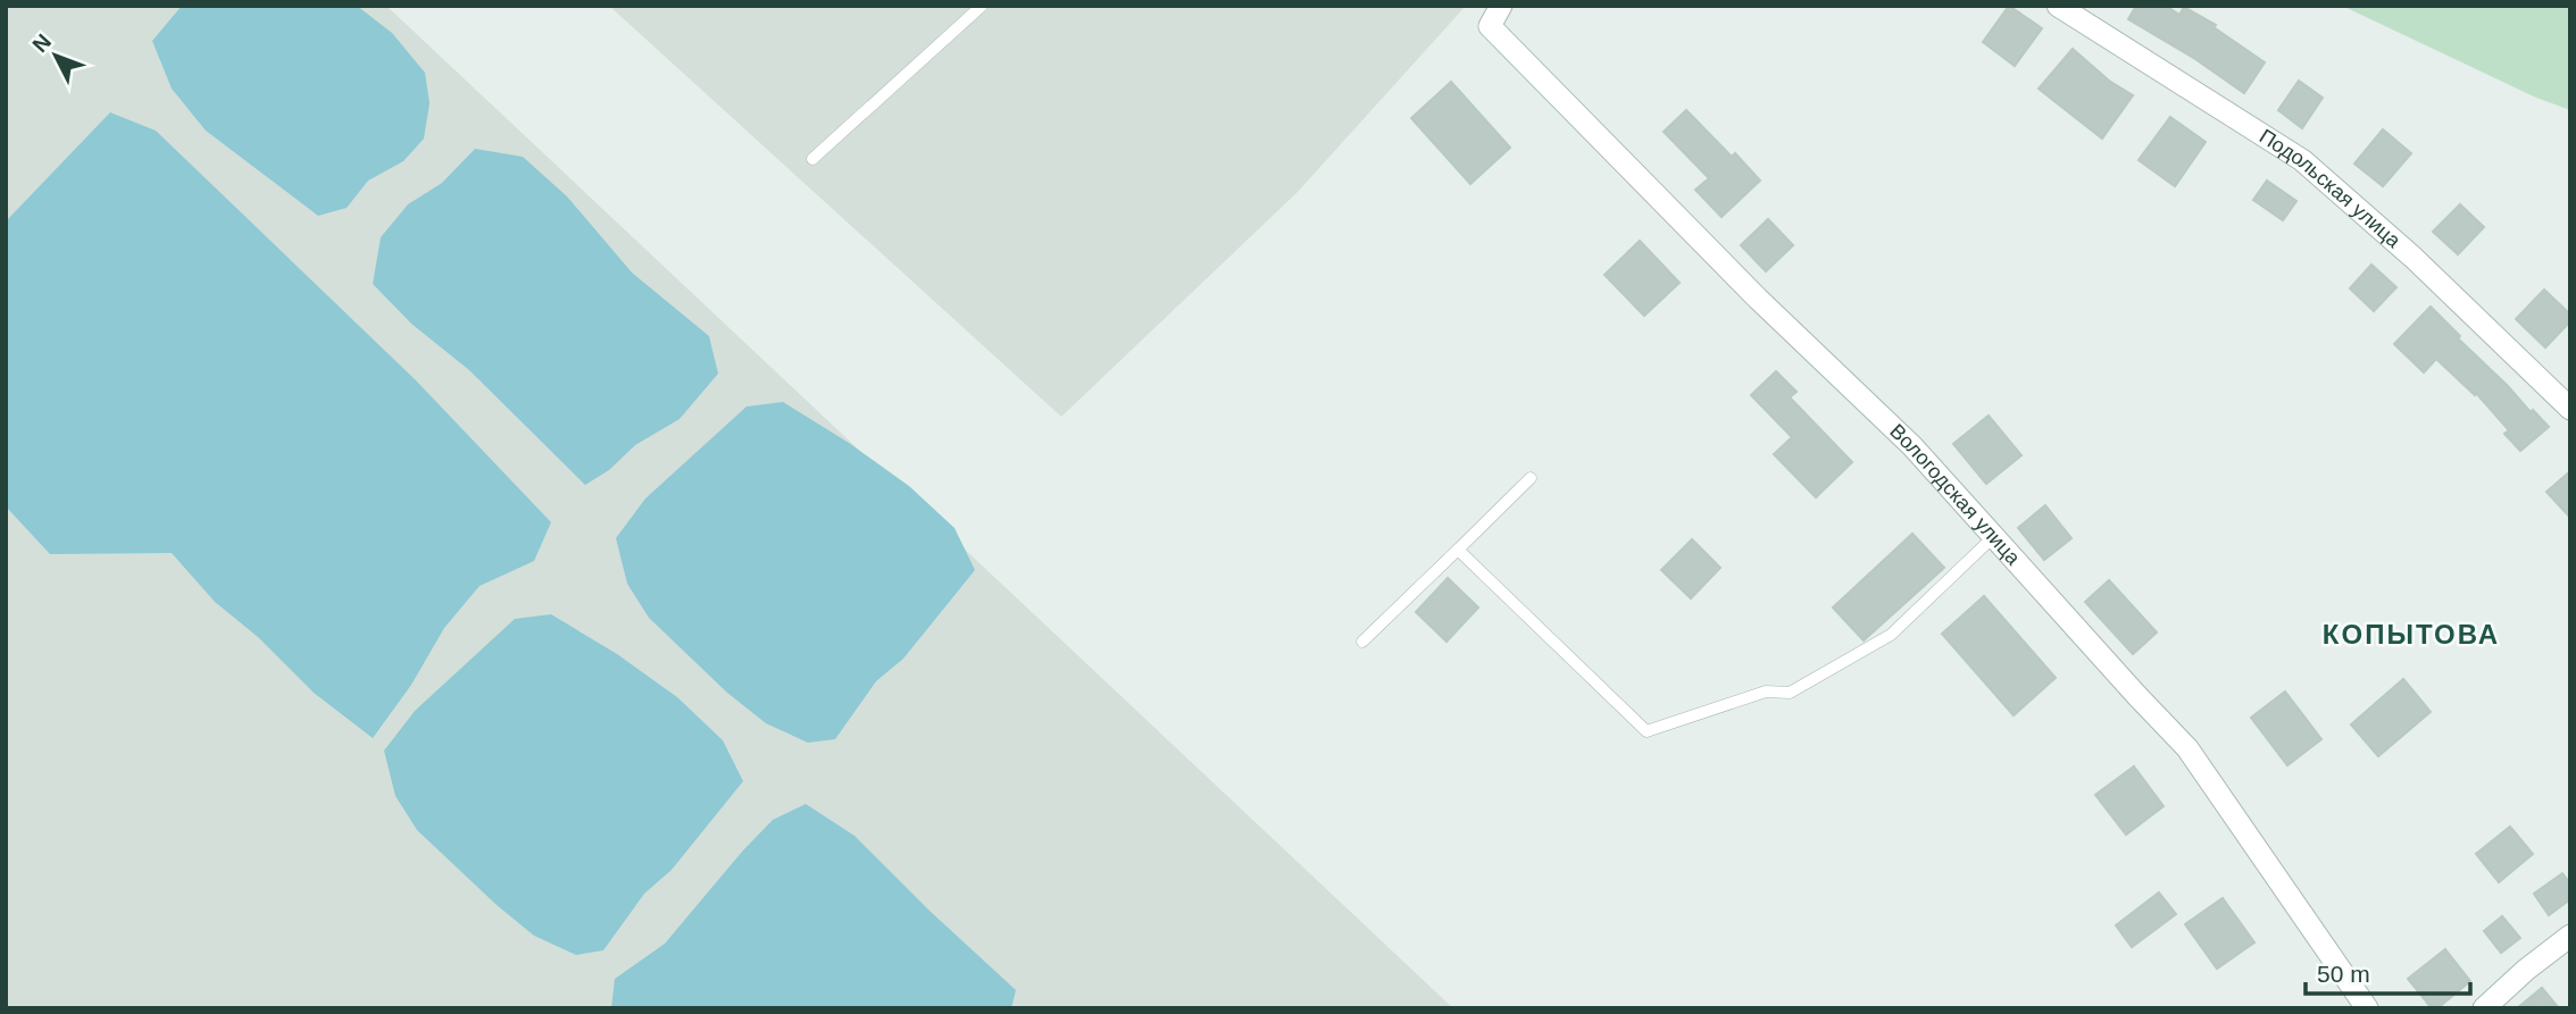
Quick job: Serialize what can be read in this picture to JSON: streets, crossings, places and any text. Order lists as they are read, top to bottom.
{
  "streets": {
    "street": ["Подольская улица", "Вологодская улица"]
  },
  "districts": ["КОПЫТОВА"],
  "scale_bar": "50 m",
  "north": "top left"
}
